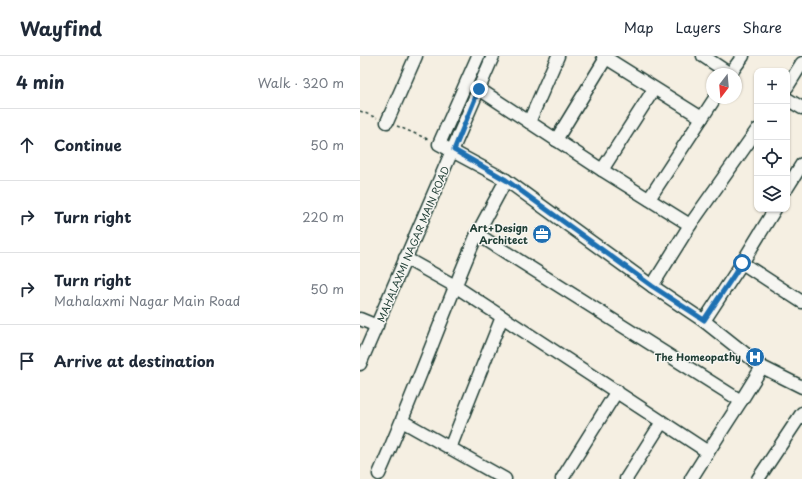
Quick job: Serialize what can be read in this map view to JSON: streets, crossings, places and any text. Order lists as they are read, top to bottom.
{
  "streets": {
    "street": ["MAHALAXMI NAGAR MAIN ROAD"]
  },
  "places": {
    "office": ["Art+Design Architect"],
    "hospital": ["The Homeopathy"]
  },
  "north": "bottom",
  "page": {
    "header": "Wayfind",
    "nav": ["Map", "Layers", "Share"],
    "heading": ["4 min", "Walk · 320 m"],
    "map_buttons": ["+", "−"],
    "list": [
      ["Continue", "50 m"],
      ["Turn right", "220 m"],
      ["Turn right", "Mahalaxmi Nagar Main Road", "50 m"],
      "Arrive at destination"
    ]
  }
}
